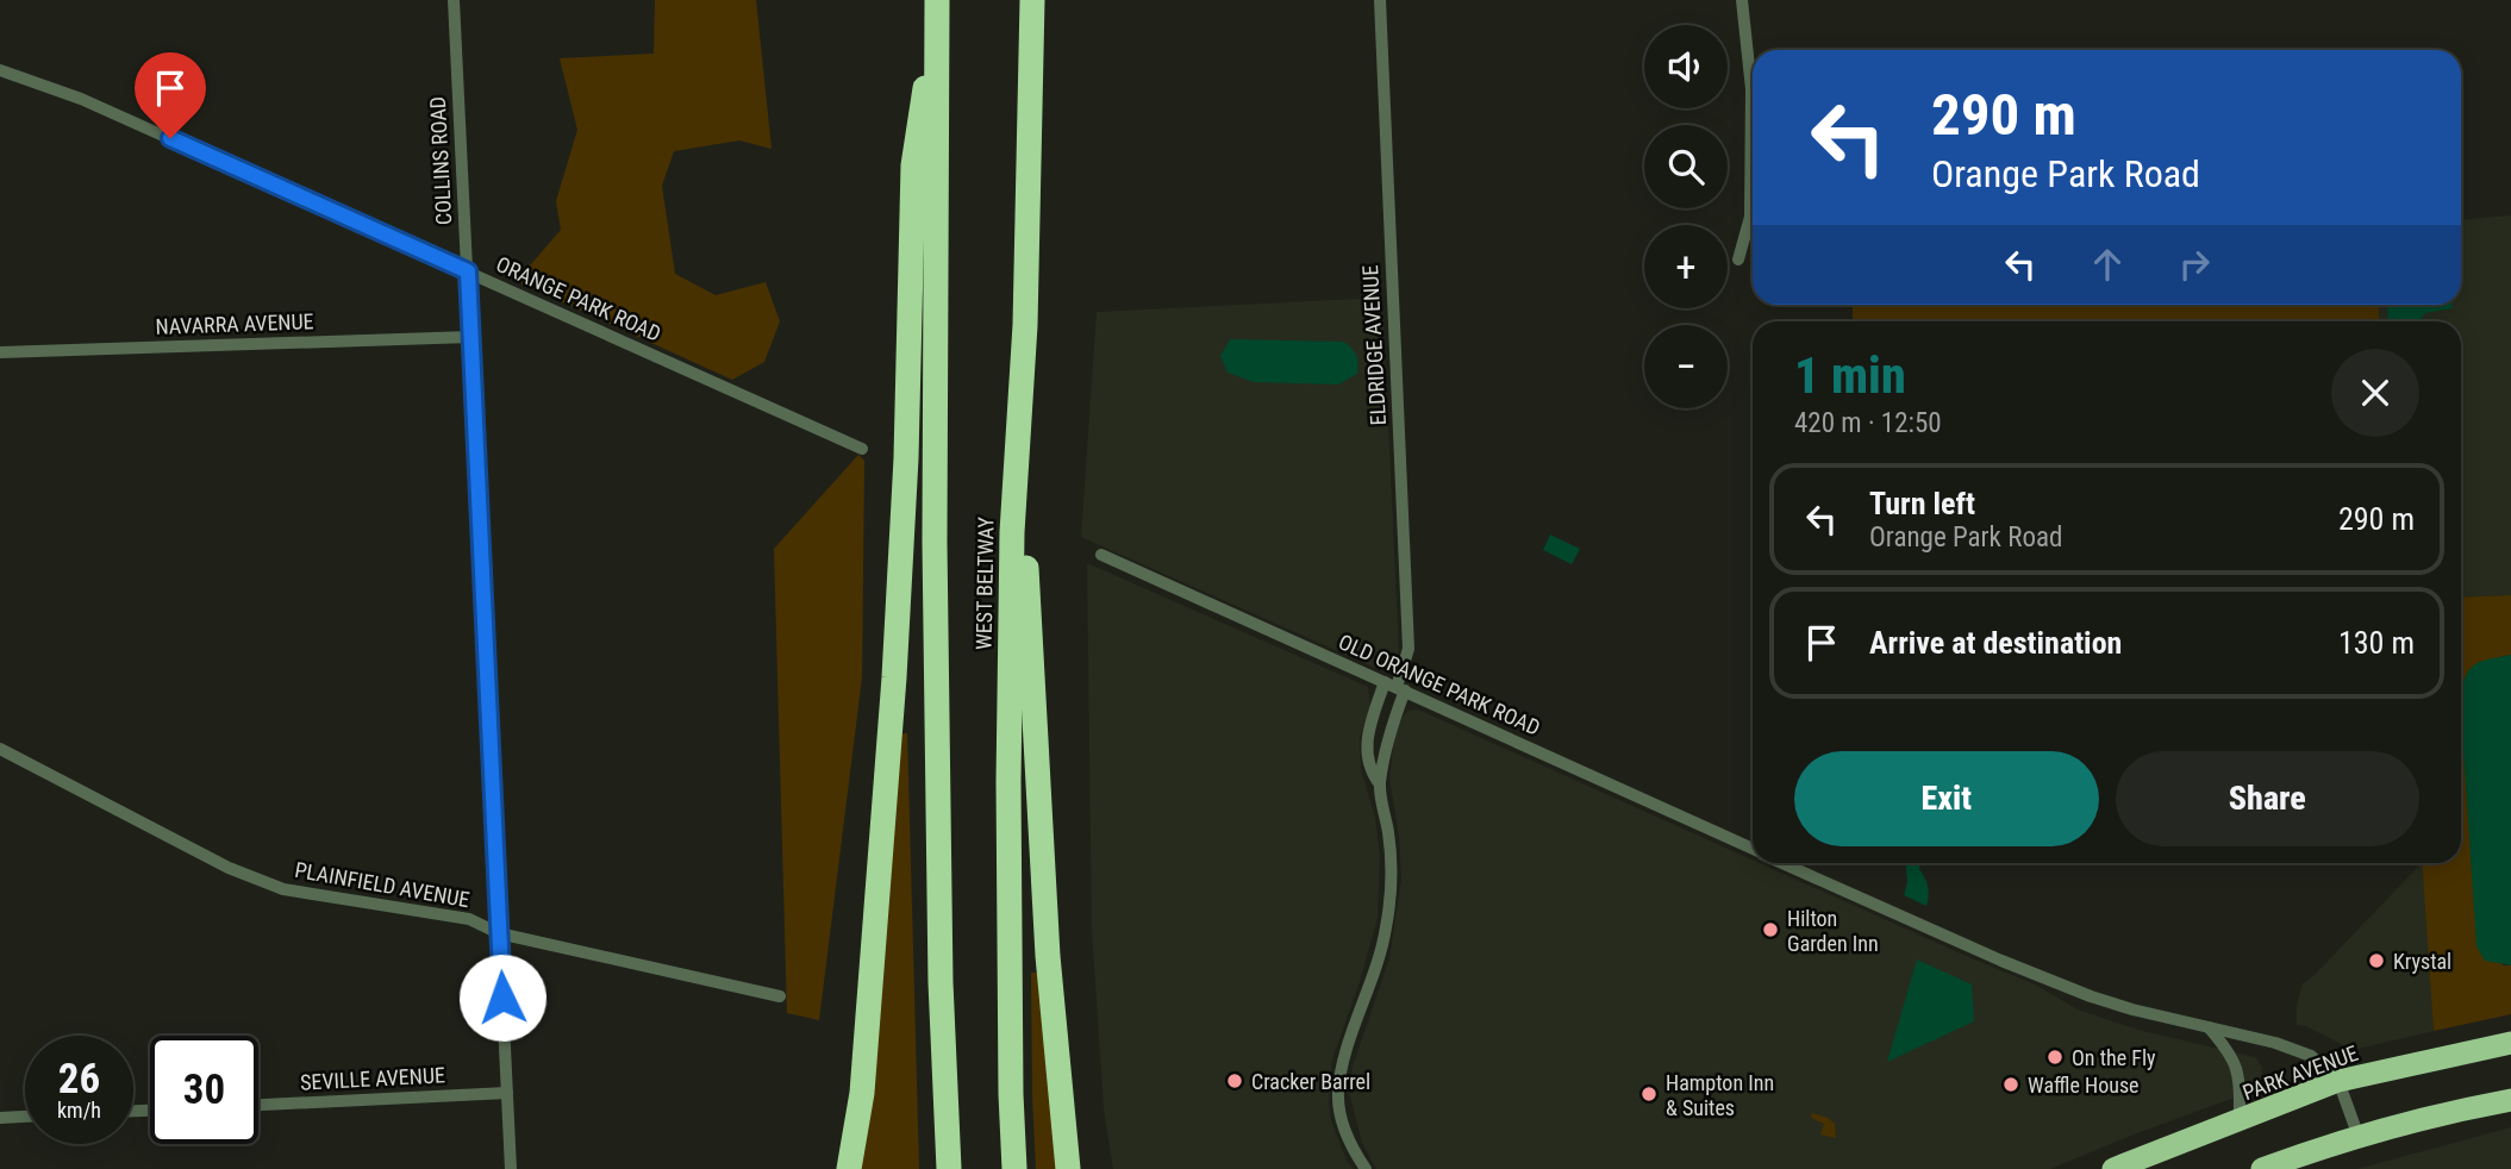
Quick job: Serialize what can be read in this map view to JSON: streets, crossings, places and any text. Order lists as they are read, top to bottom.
{
  "streets": {
    "highway": ["WEST BELTWAY", "PARK AVENUE"],
    "street": [
      "COLLINS ROAD",
      "ORANGE PARK ROAD",
      "NAVARRA AVENUE",
      "ELDRIDGE AVENUE",
      "OLD ORANGE PARK ROAD",
      "PLAINFIELD AVENUE",
      "SEVILLE AVENUE"
    ]
  },
  "crossings": [
    ["COLLINS ROAD", "ORANGE PARK ROAD"],
    ["COLLINS ROAD", "NAVARRA AVENUE"],
    ["COLLINS ROAD", "PLAINFIELD AVENUE"],
    ["COLLINS ROAD", "SEVILLE AVENUE"],
    ["ELDRIDGE AVENUE", "OLD ORANGE PARK ROAD"],
    ["OLD ORANGE PARK ROAD", "PARK AVENUE"]
  ],
  "places": [
    "Hilton Garden Inn",
    "Krystal",
    "On the Fly",
    "Cracker Barrel",
    "Waffle House",
    "Hampton Inn & Suites"
  ],
  "page": {
    "map_buttons": ["+", "−"],
    "turn": ["290 m", "Orange Park Road"],
    "heading": ["1 min", "420 m · 12:50"],
    "list": [
      {
        "name": "Turn left",
        "note": "Orange Park Road",
        "value": "290 m"
      },
      {
        "name": "Arrive at destination",
        "value": "130 m"
      }
    ],
    "buttons": ["Exit", "Share"],
    "speed": "26 km/h",
    "limit": "30"
  }
}
